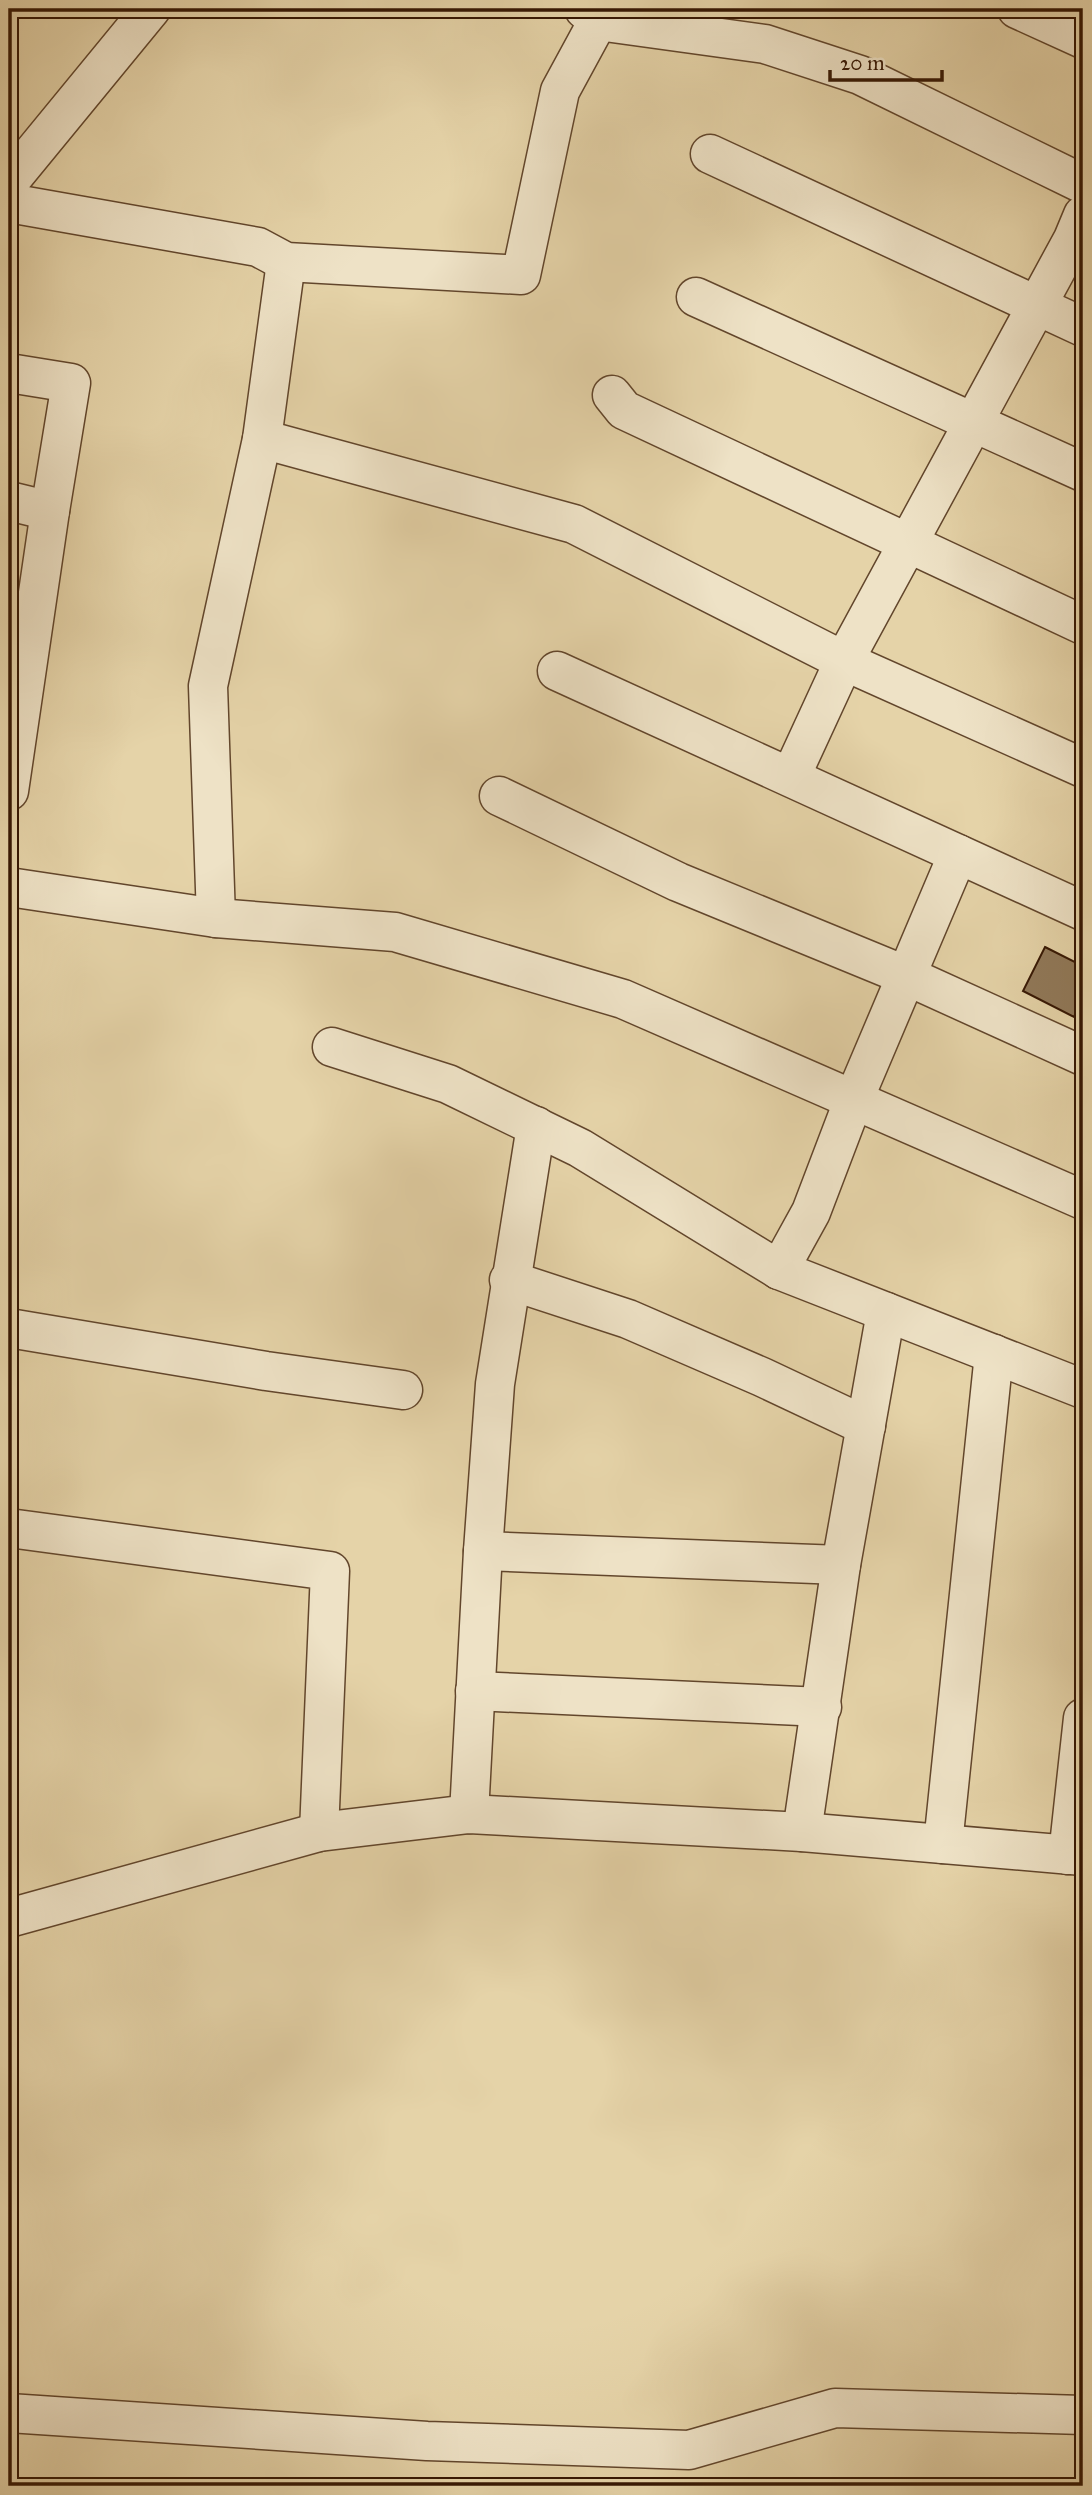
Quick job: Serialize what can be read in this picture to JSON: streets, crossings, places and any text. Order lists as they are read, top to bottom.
{
  "scale_bar": "20 m"
}
